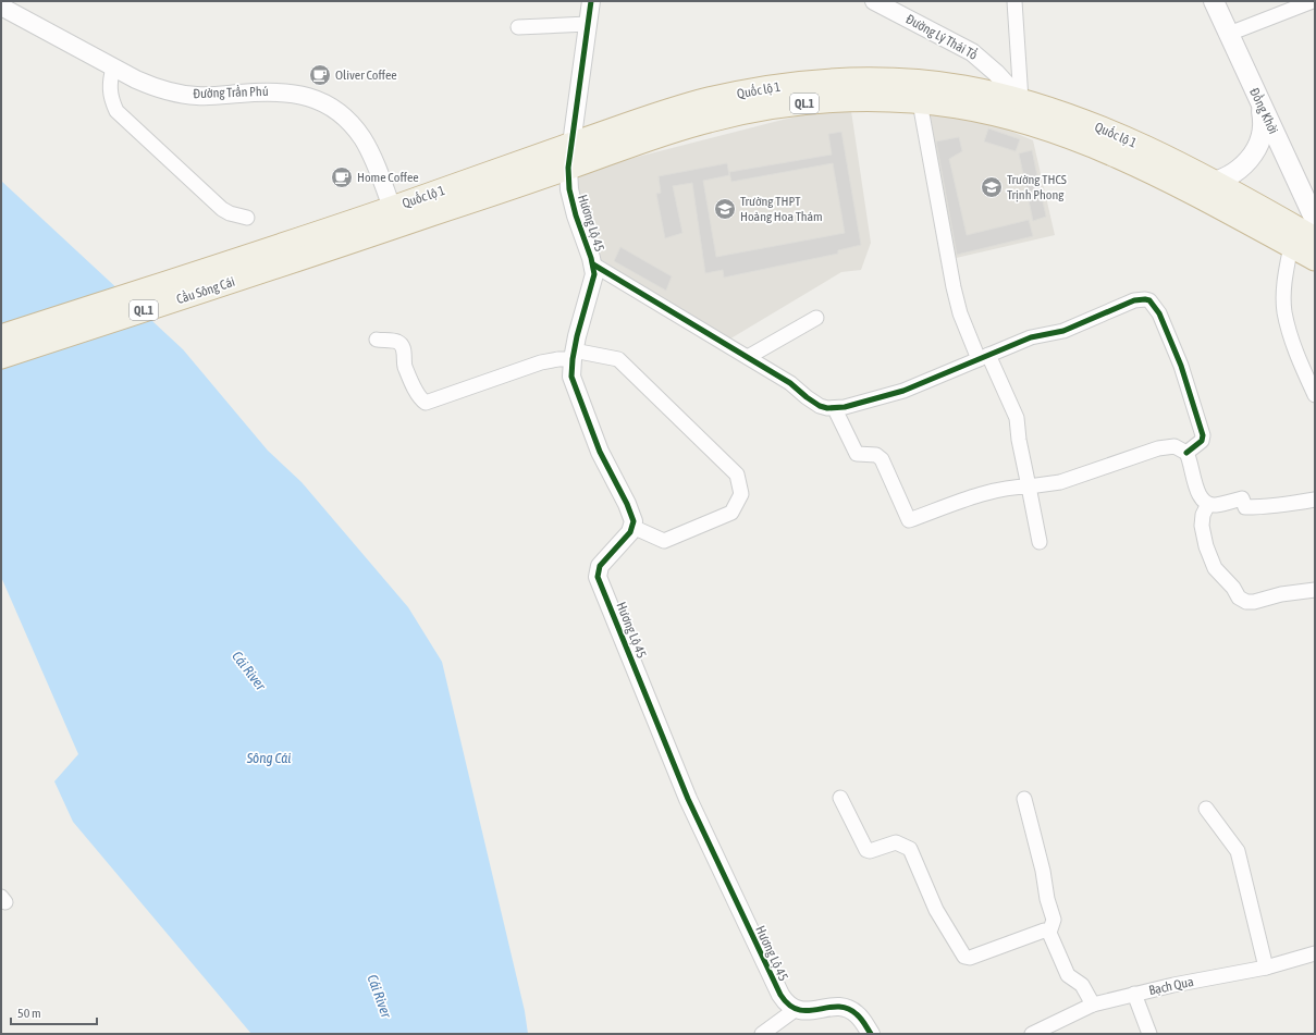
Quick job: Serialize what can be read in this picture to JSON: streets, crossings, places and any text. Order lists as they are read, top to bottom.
{
  "streets": {
    "highway": ["Quốc lộ 1", "QL.1", "Cầu Sông Cái"],
    "main road": ["Đồng Khởi"],
    "street": [
      "Đường Lý Thái Tổ",
      "Đường Trần Phú",
      "Hương Lộ 45",
      "Bạch Qua"
    ]
  },
  "crossings": [
    ["Đường Lý Thái Tổ", "Quốc lộ 1"],
    ["Quốc lộ 1", "Đường Trần Phú"],
    ["Quốc lộ 1", "Hương Lộ 45"],
    ["Quốc lộ 1", "Cầu Sông Cái"]
  ],
  "water": ["Cái River", "Sông Cái"],
  "places": {
    "cafe": ["Oliver Coffee", "Home Coffee"],
    "school or university": ["Trường THCS Trịnh Phong", "Trường THPT Hoàng Hoa Thám"]
  },
  "scale_bar": "50 m"
}
